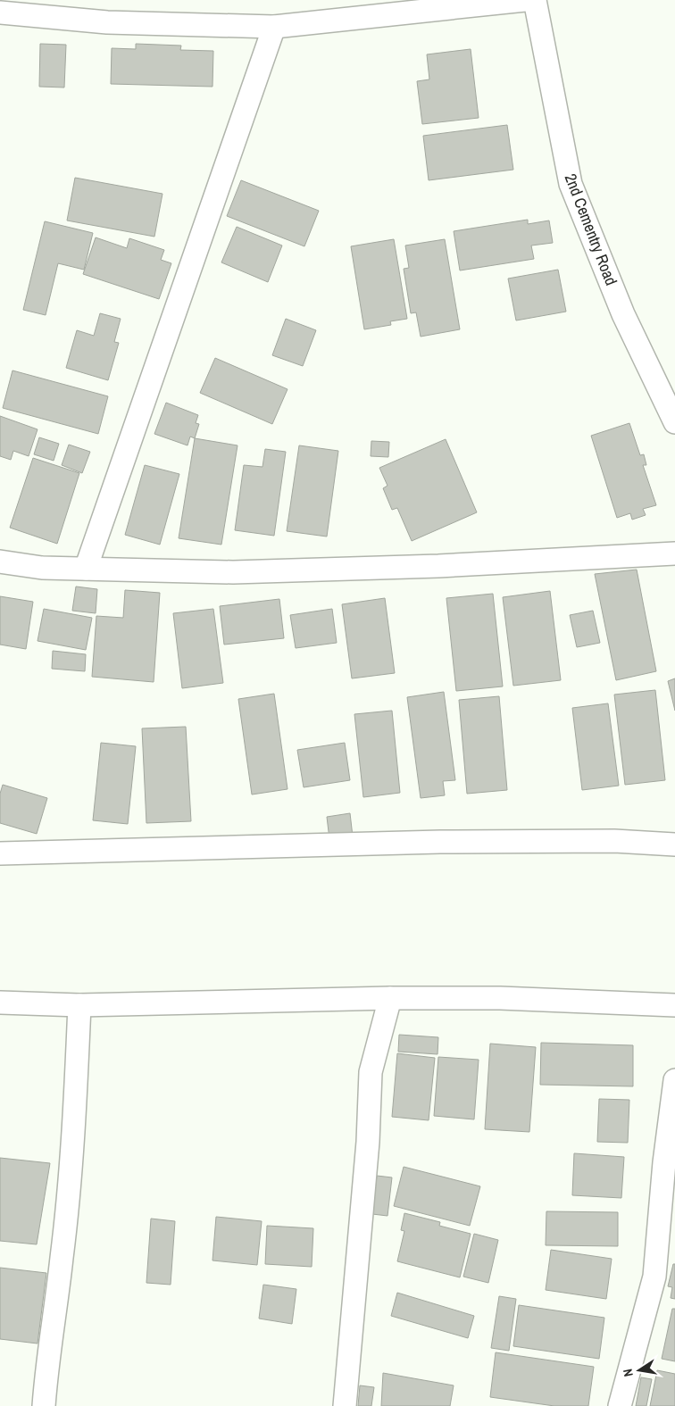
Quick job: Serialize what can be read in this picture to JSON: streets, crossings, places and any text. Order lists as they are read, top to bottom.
{
  "streets": {
    "street": ["2nd Cementry Road"]
  },
  "north": "left"
}
